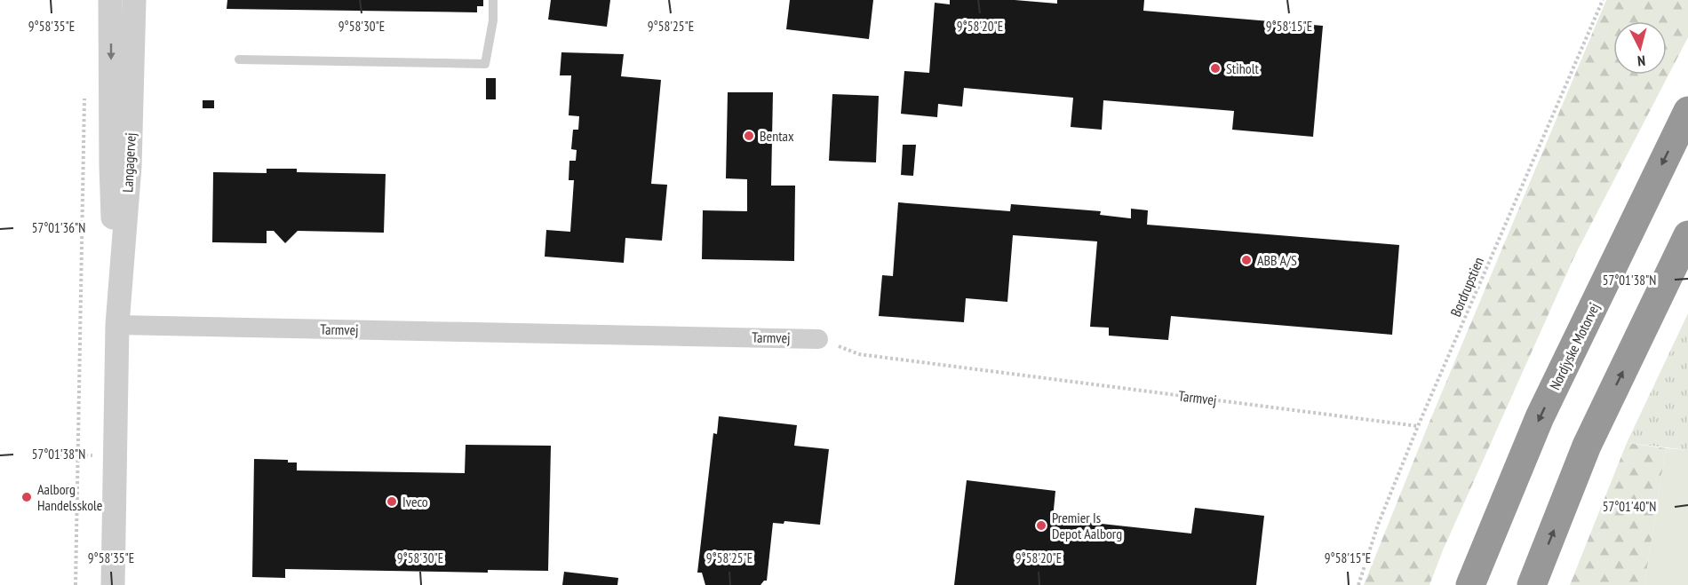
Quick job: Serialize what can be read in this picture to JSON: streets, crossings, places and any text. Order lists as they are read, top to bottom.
{
  "streets": {
    "highway": ["Nordjyske Motorvej"],
    "street": ["Langagervej", "Tarmvej"],
    "path": ["Bordrupstien"]
  },
  "crossings": [
    ["Langagervej", "Tarmvej"],
    ["Bordrupstien", "Tarmvej"]
  ],
  "places": [
    "Stiholt",
    "Bentax",
    "ABB A/S",
    "Aalborg Handelsskole",
    "Iveco",
    "Premier Is Depot Aalborg"
  ],
  "north": "bottom",
  "coordinates": [
    "9°58'35\"E",
    "9°58'30\"E",
    "9°58'25\"E",
    "9°58'20\"E",
    "9°58'15\"E",
    "57°01'36\"N",
    "57°01'38\"N",
    "57°01'40\"N"
  ]
}
